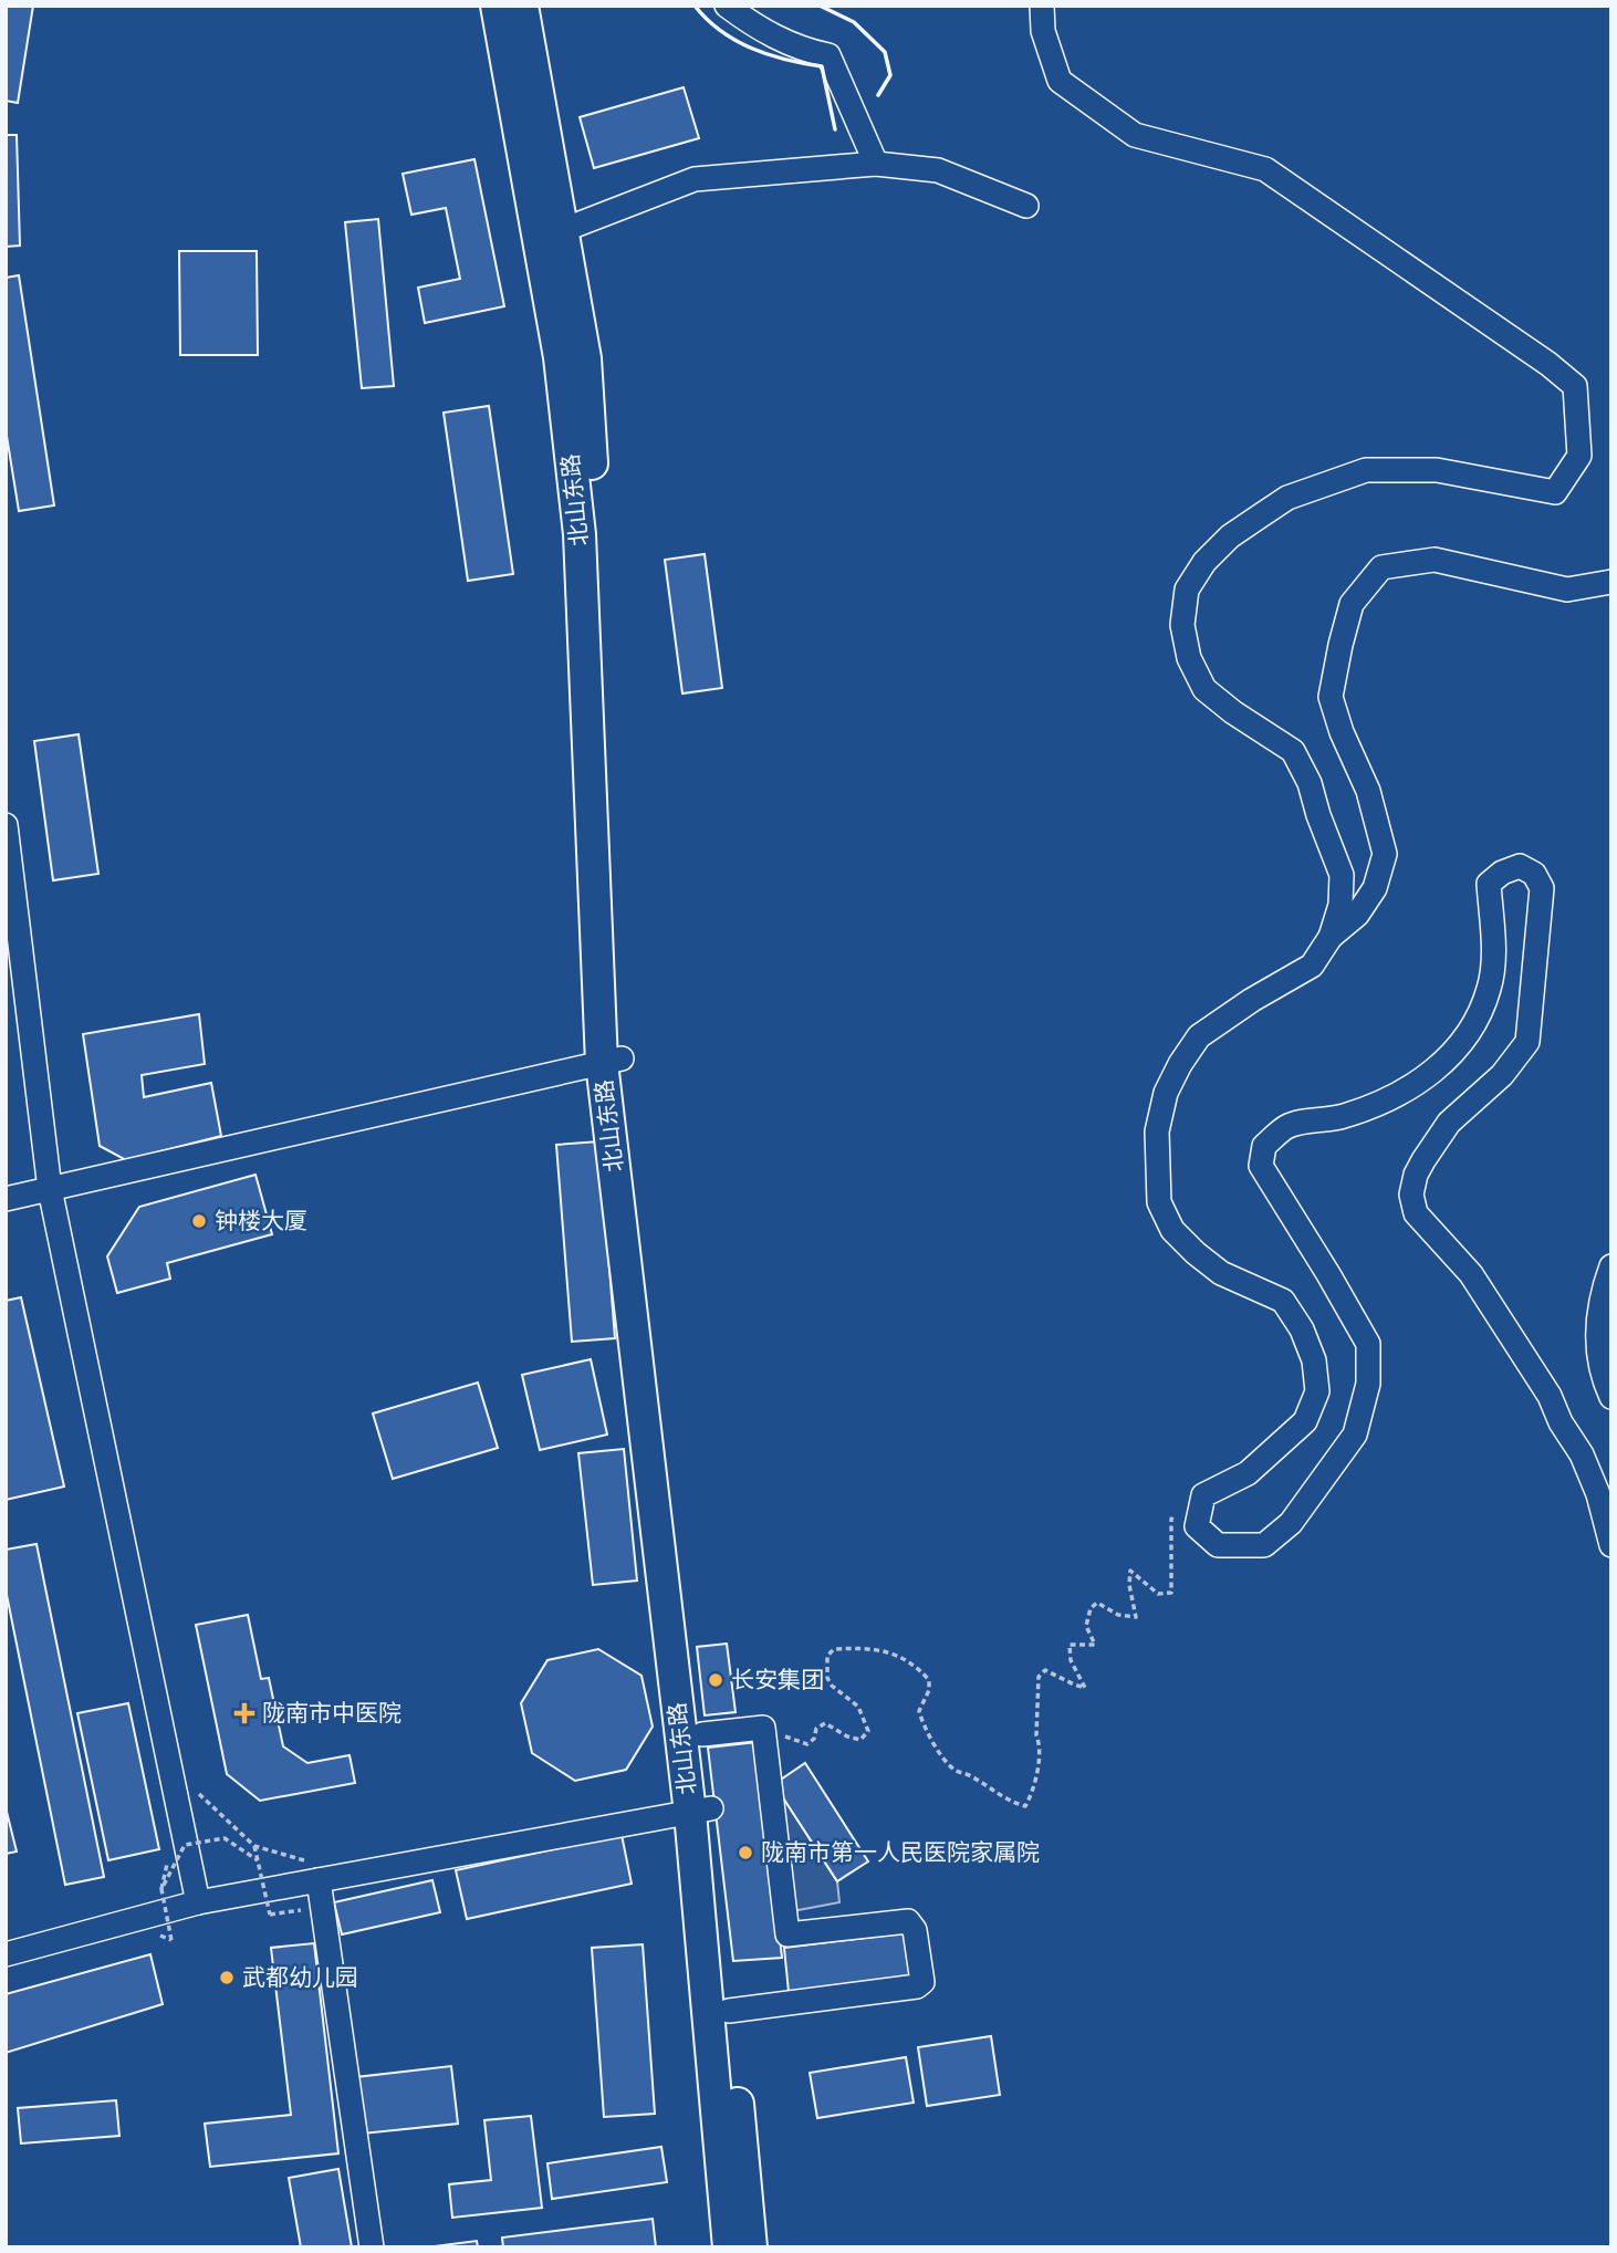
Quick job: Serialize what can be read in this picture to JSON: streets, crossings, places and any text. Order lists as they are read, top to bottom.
{
  "streets": {
    "main road": ["北山东路"]
  },
  "places": {
    "other": [
      "钟楼大厦",
      "长安集团",
      "陇南市第一人民医院家属院",
      "武都幼儿园"
    ],
    "health": ["陇南市中医院"]
  }
}
